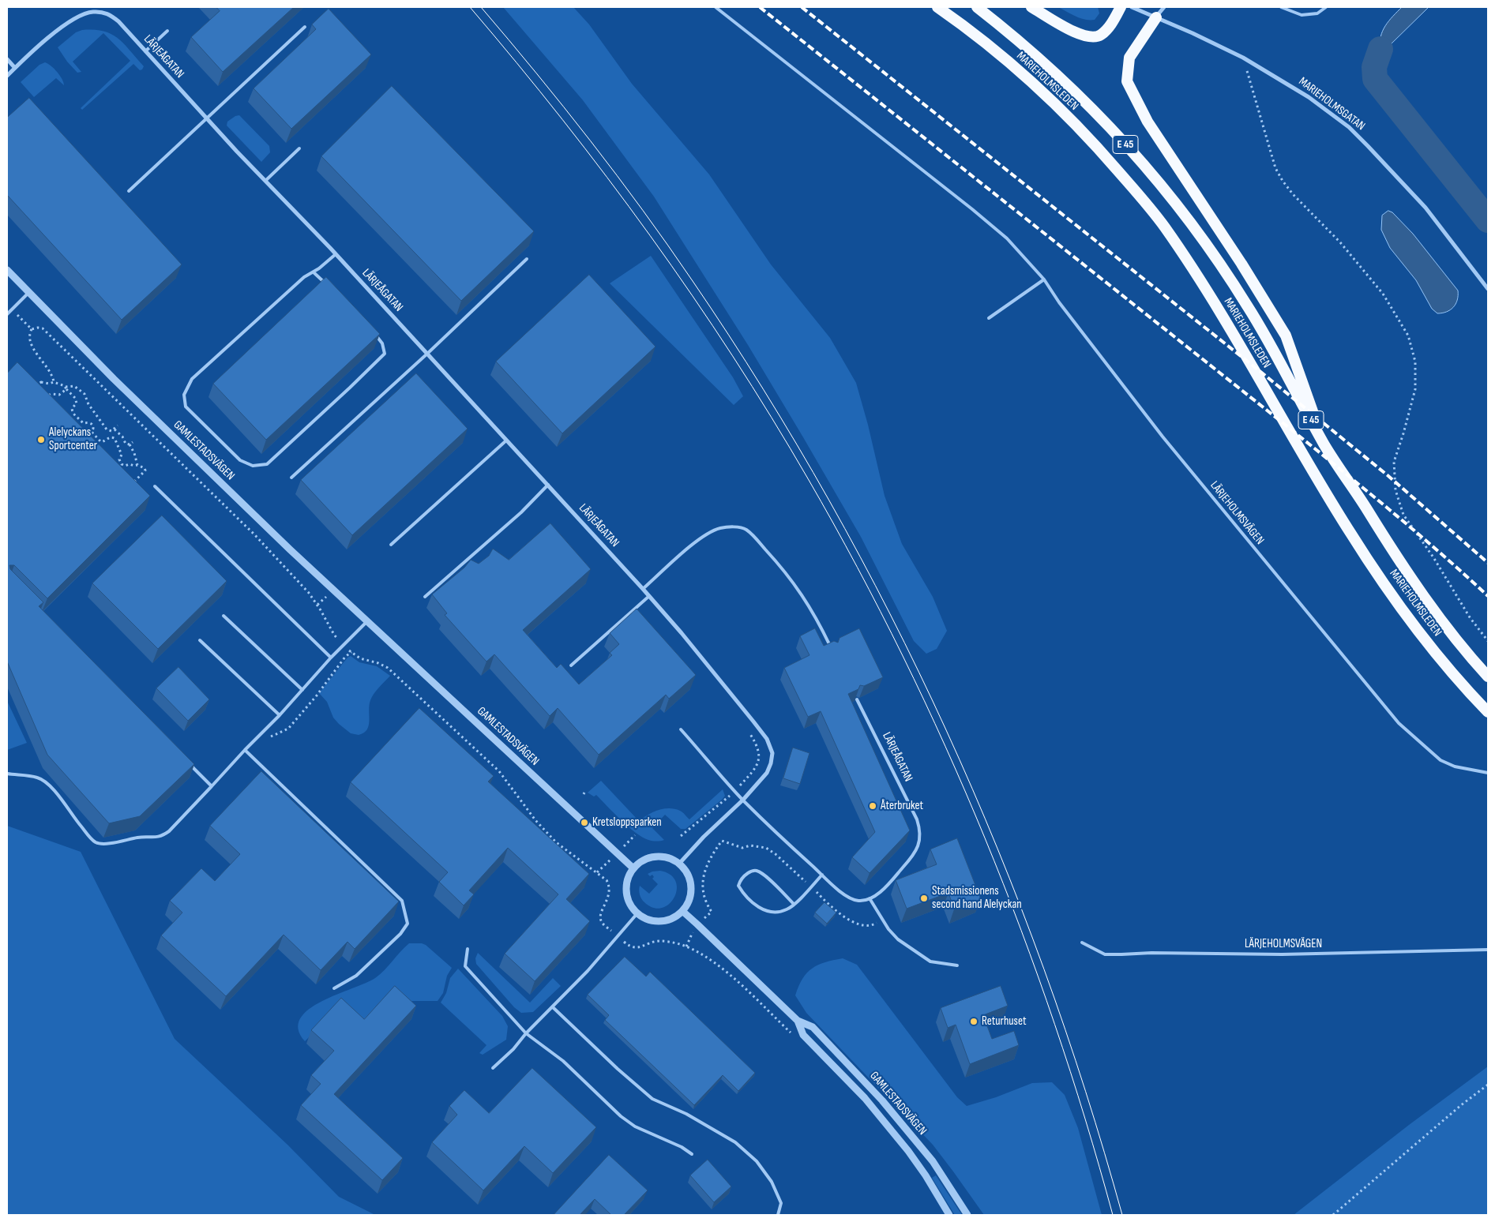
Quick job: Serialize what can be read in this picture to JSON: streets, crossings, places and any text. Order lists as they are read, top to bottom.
{
  "streets": {
    "highway": ["MARIEHOLMSLEDEN", "E 45"],
    "street": ["LÄRJEÅGATAN", "MARIEHOLMSGATAN", "GAMLESTADSVÄGEN"],
    "lane": ["LÄRJEHOLMSVÄGEN"]
  },
  "crossings": [
    ["LÄRJEÅGATAN", "GAMLESTADSVÄGEN"]
  ],
  "places": [
    "Alelyckans Sportcenter",
    "Återbruket",
    "Kretsloppsparken",
    "Stadsmissionens second hand Alelyckan",
    "Returhuset"
  ]
}
